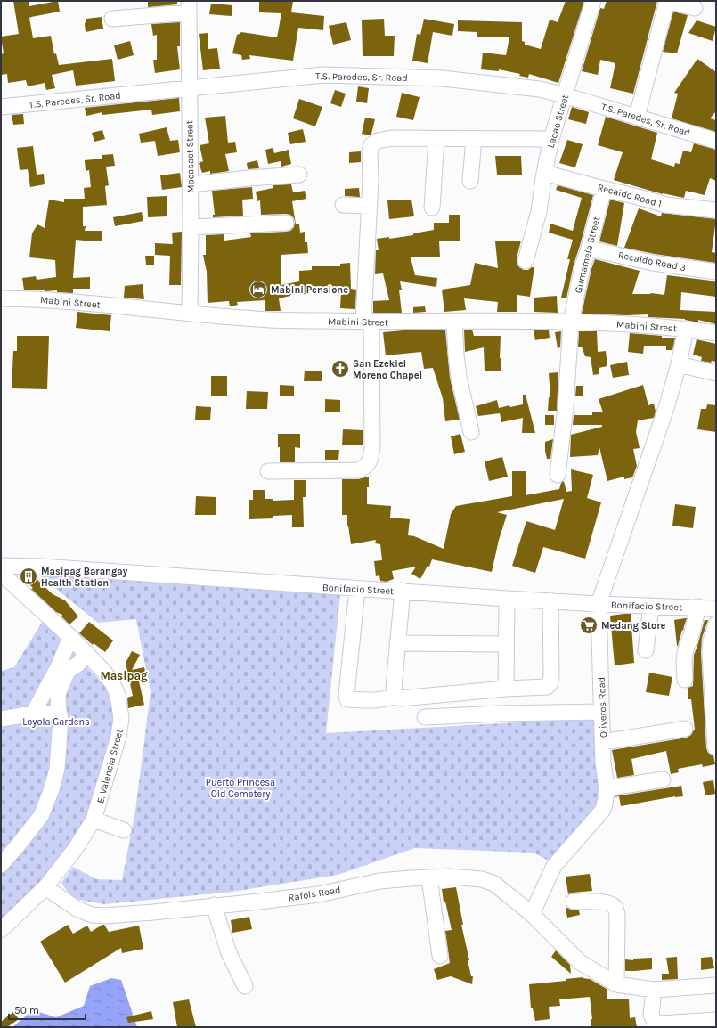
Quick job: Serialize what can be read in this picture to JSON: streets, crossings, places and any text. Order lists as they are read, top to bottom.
{
  "streets": {
    "street": [
      "T.S. Paredes, Sr. Road",
      "Lacao Street",
      "Macasaet Street",
      "Recaido Road 1",
      "Gumamela Street",
      "Recaido Road 3",
      "Mabini Street",
      "Bonifacio Street",
      "Oliveros Road",
      "E. Valencia Street",
      "Rafols Road"
    ]
  },
  "crossings": [
    ["T.S. Paredes, Sr. Road", "Lacao Street"],
    ["T.S. Paredes, Sr. Road", "Macasaet Street"],
    ["Lacao Street", "Recaido Road 1"],
    ["Macasaet Street", "Mabini Street"],
    ["Recaido Road 1", "Gumamela Street"],
    ["Gumamela Street", "Recaido Road 3"],
    ["Gumamela Street", "Mabini Street"],
    ["Bonifacio Street", "Oliveros Road"],
    ["Oliveros Road", "Rafols Road"],
    ["E. Valencia Street", "Rafols Road"]
  ],
  "districts": ["Masipag"],
  "parks": ["Loyola Gardens", "Puerto Princesa Old Cemetery"],
  "places": {
    "hotel": ["Mabini Pensione"],
    "church": ["San Ezekiel Moreno Chapel"],
    "building": ["Masipag Barangay Health Station"],
    "supermarket": ["Medang Store"]
  },
  "scale_bar": "50 m"
}
